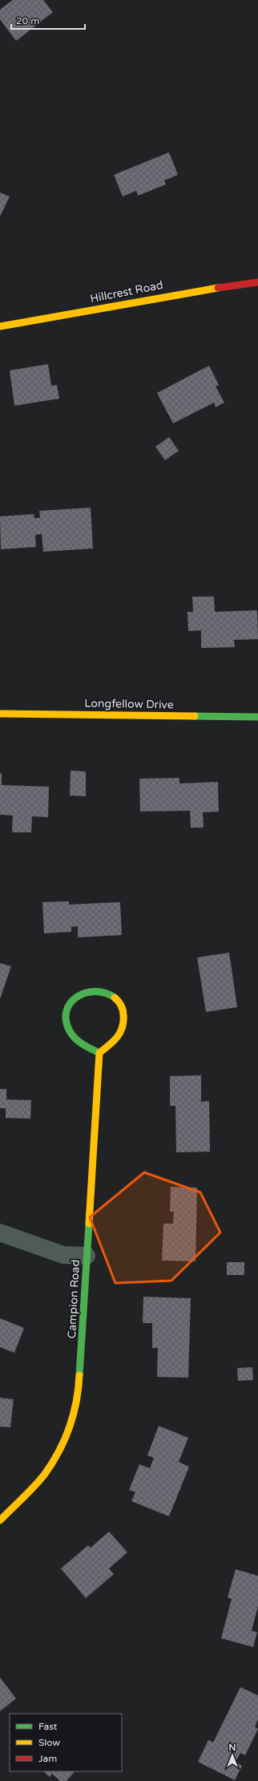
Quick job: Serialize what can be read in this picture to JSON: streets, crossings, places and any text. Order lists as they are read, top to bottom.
{
  "streets": {
    "street": ["Hillcrest Road", "Longfellow Drive", "Campion Road"]
  },
  "legend": ["Fast", "Slow", "Jam"],
  "scale_bar": "20 m",
  "north": "top"
}
